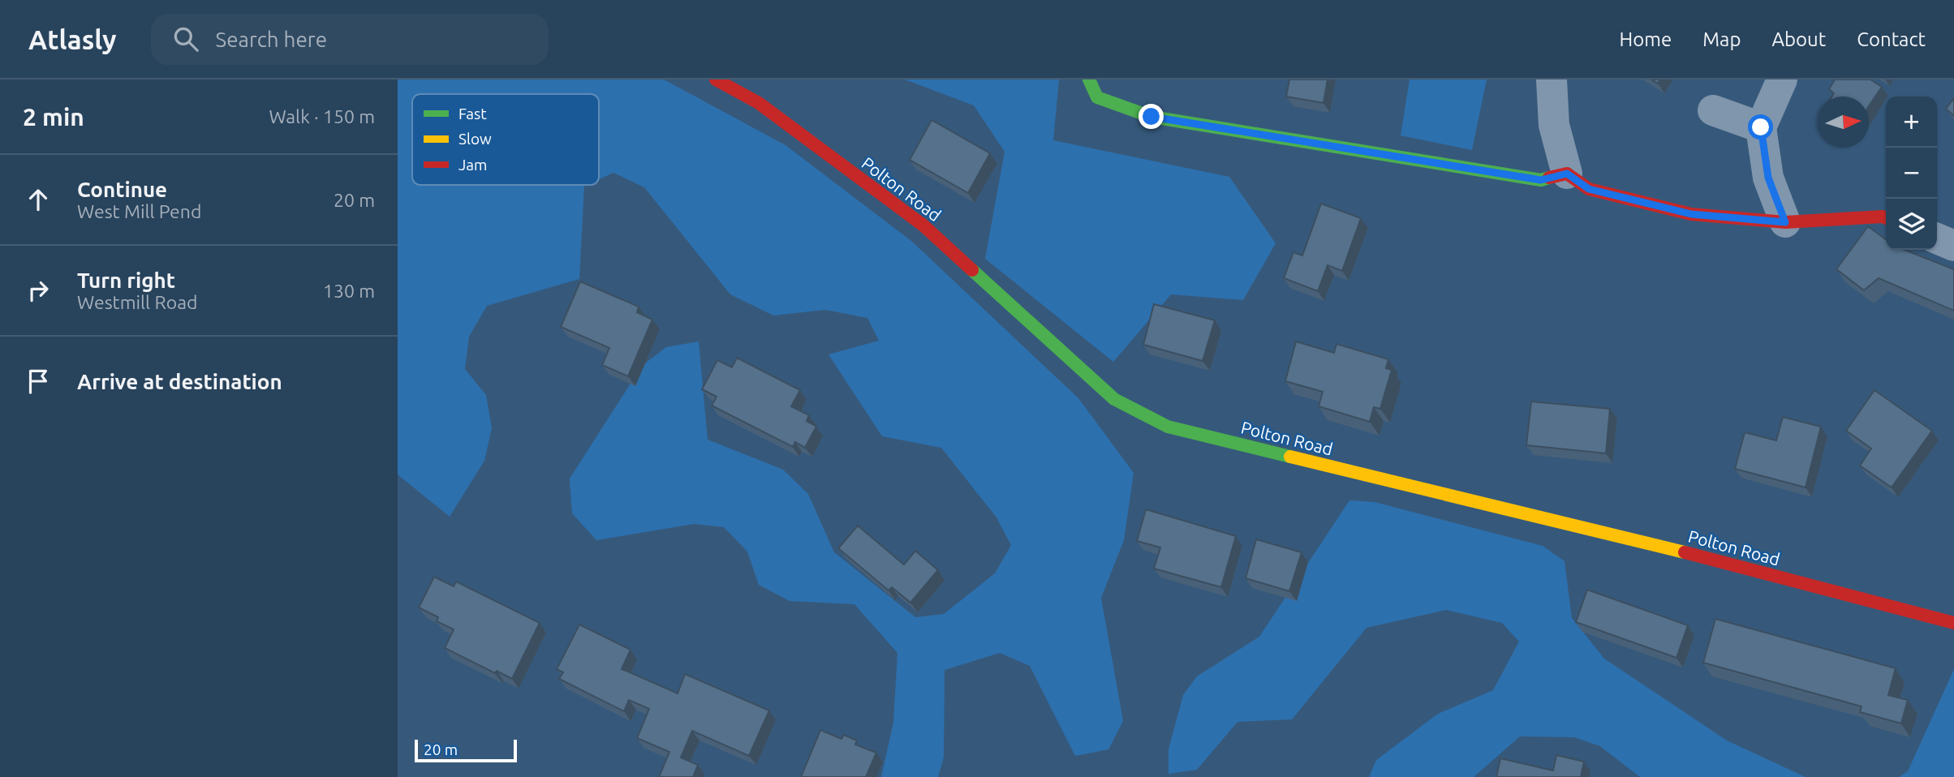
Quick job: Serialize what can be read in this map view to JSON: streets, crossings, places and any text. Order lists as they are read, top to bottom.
{
  "streets": {
    "street": ["Polton Road"]
  },
  "legend": ["Fast", "Slow", "Jam"],
  "scale_bar": "20 m",
  "north": "right",
  "page": {
    "header": "Atlasly",
    "search": "Search here",
    "nav": [
      "Home",
      "Map",
      "About",
      "Contact"
    ],
    "heading": ["2 min", "Walk · 150 m"],
    "map_buttons": ["+", "−"],
    "list": [
      ["Continue", "West Mill Pend", "20 m"],
      ["Turn right", "Westmill Road", "130 m"],
      "Arrive at destination"
    ],
    "scale": "20 m"
  }
}
